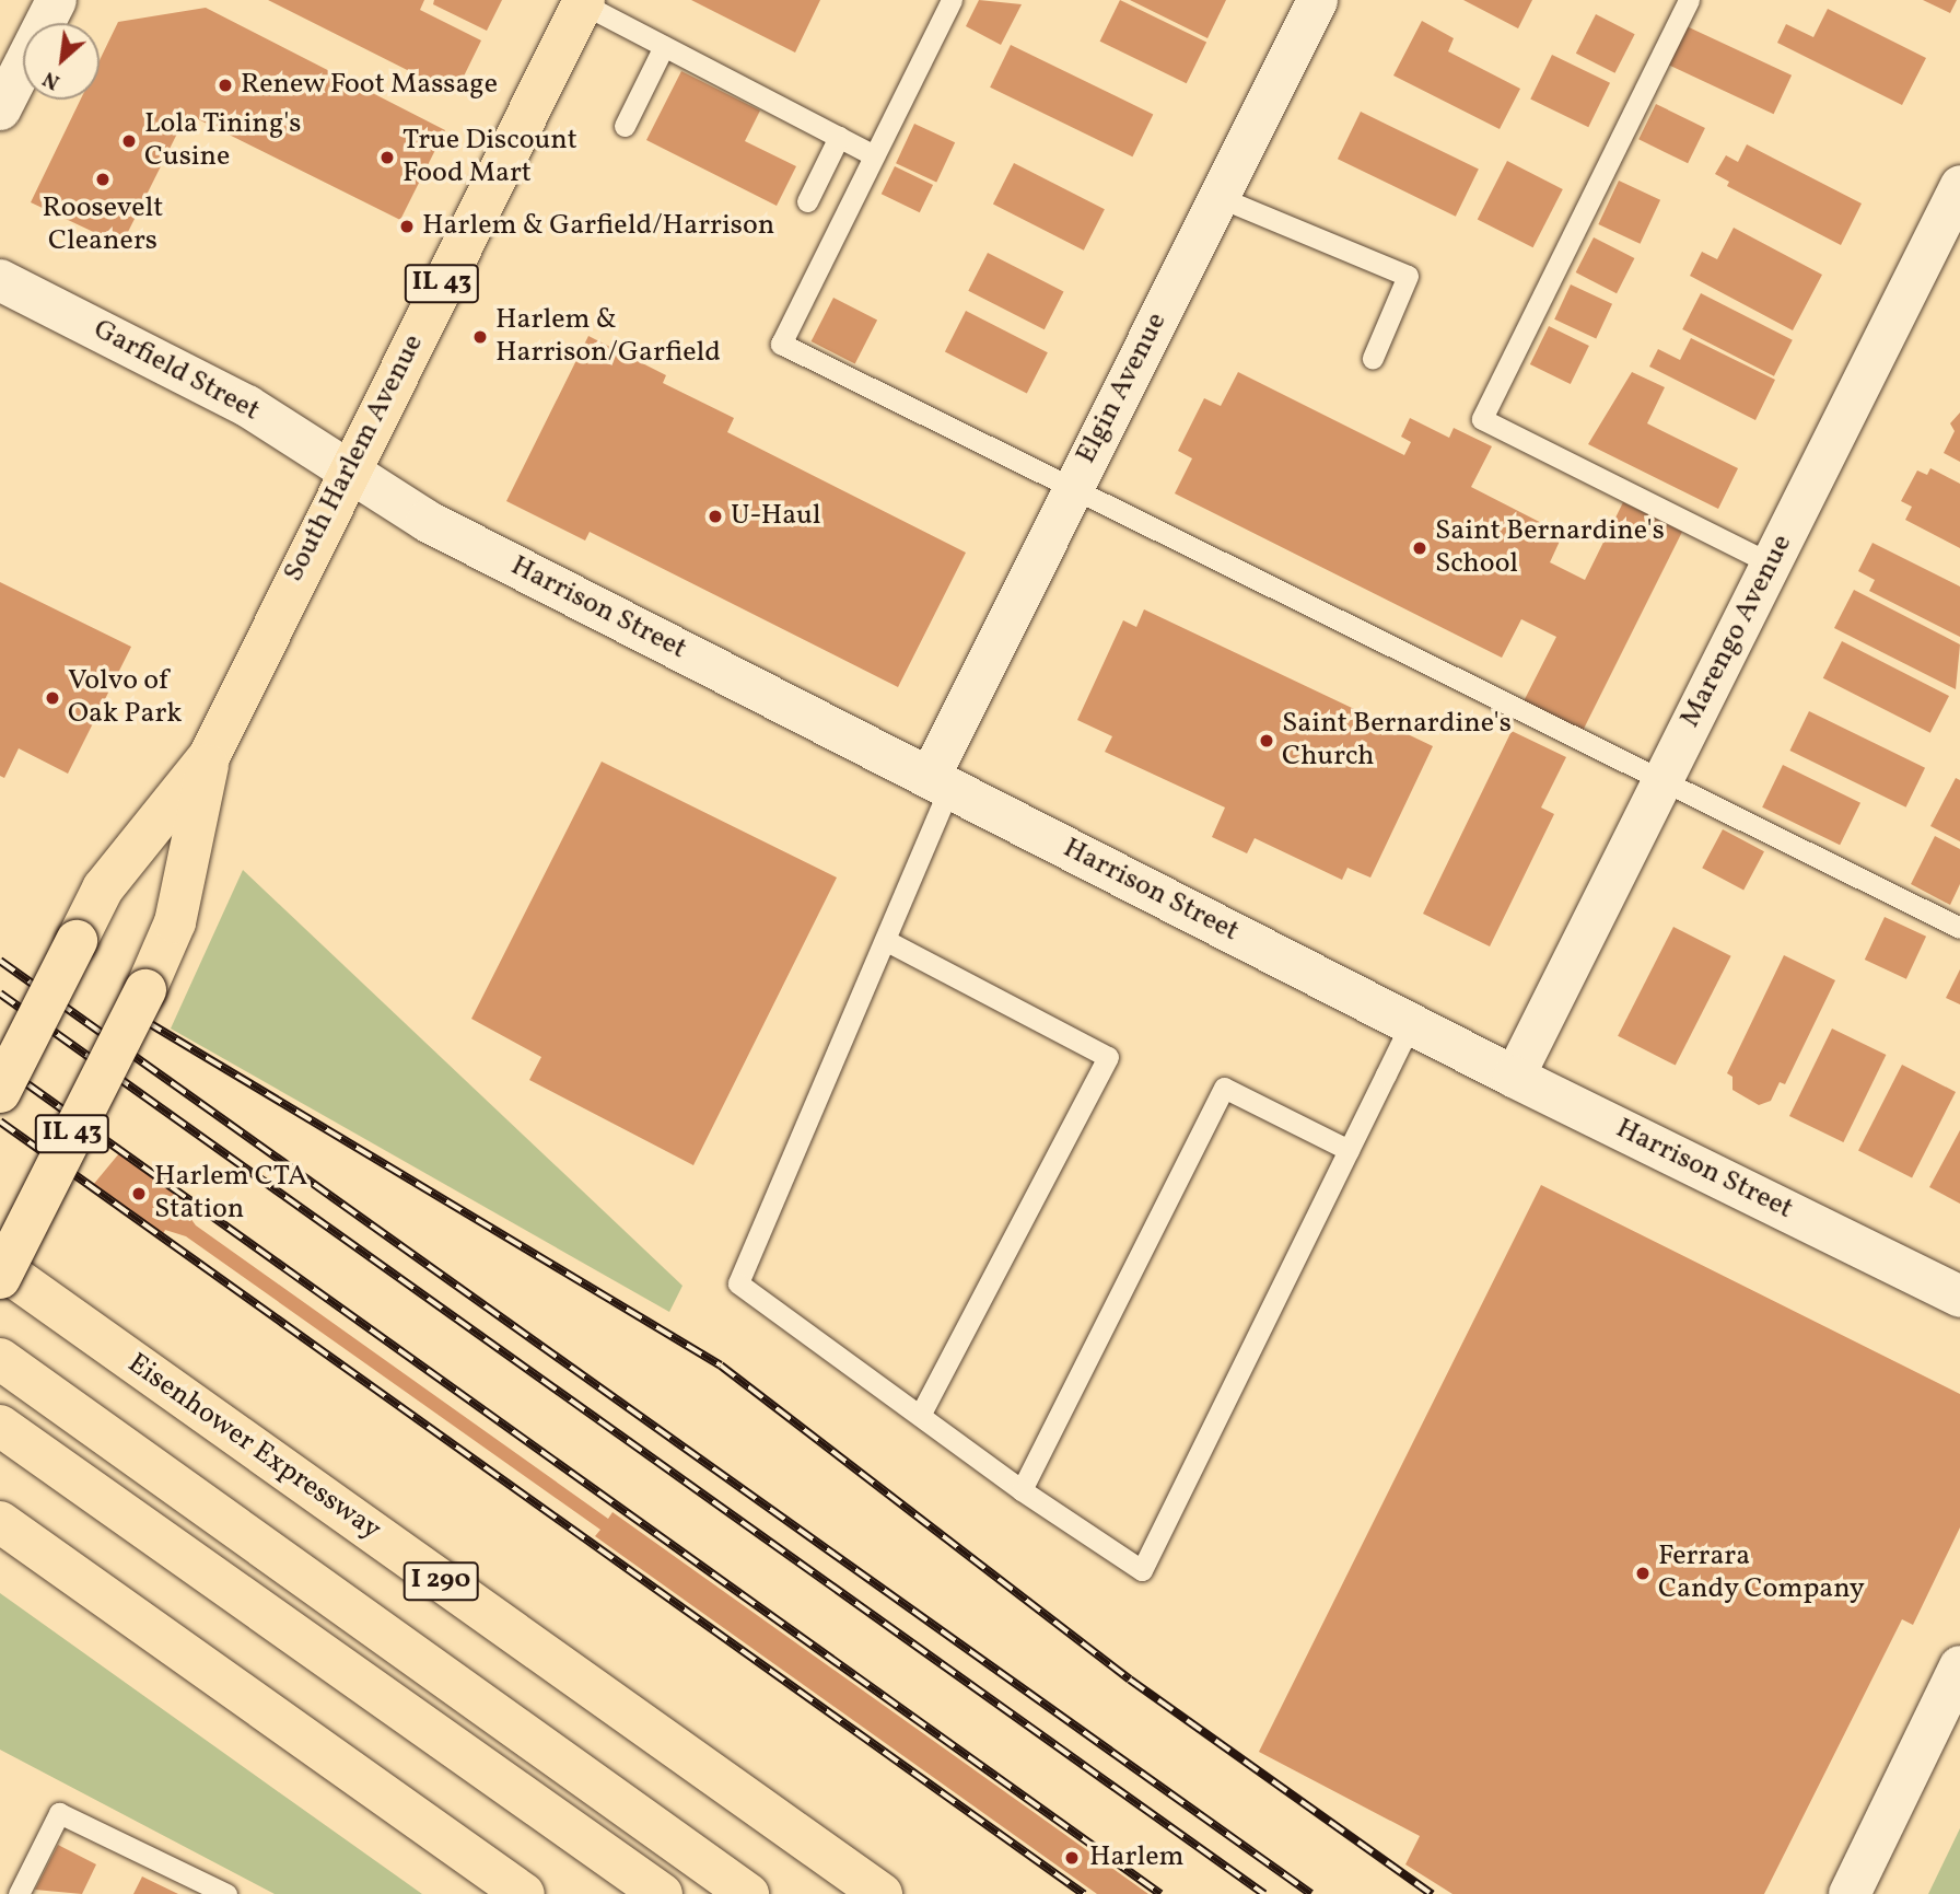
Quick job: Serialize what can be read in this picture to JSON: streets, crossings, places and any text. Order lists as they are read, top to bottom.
{
  "streets": {
    "main road": [
      "IL 43",
      "South Harlem Avenue",
      "Eisenhower Expressway",
      "I 290"
    ],
    "street": [
      "Garfield Street",
      "Elgin Avenue",
      "Harrison Street",
      "Marengo Avenue"
    ]
  },
  "crossings": [
    ["Garfield Street", "South Harlem Avenue"],
    ["Garfield Street", "Harrison Street"],
    ["Elgin Avenue", "Harrison Street"],
    ["South Harlem Avenue", "Harrison Street"],
    ["Harrison Street", "Marengo Avenue"]
  ],
  "places": [
    "Renew Foot Massage",
    "Lola Tining's Cusine",
    "True Discount Food Mart",
    "Roosevelt Cleaners",
    "Harlem & Garfield/Harrison",
    "Harlem & Harrison/Garfield",
    "U-Haul",
    "Saint Bernardine's School",
    "Volvo of Oak Park",
    "Saint Bernardine's Church",
    "Harlem CTA Station",
    "Ferrara Candy Company",
    "Harlem"
  ],
  "north": "bottom left"
}
